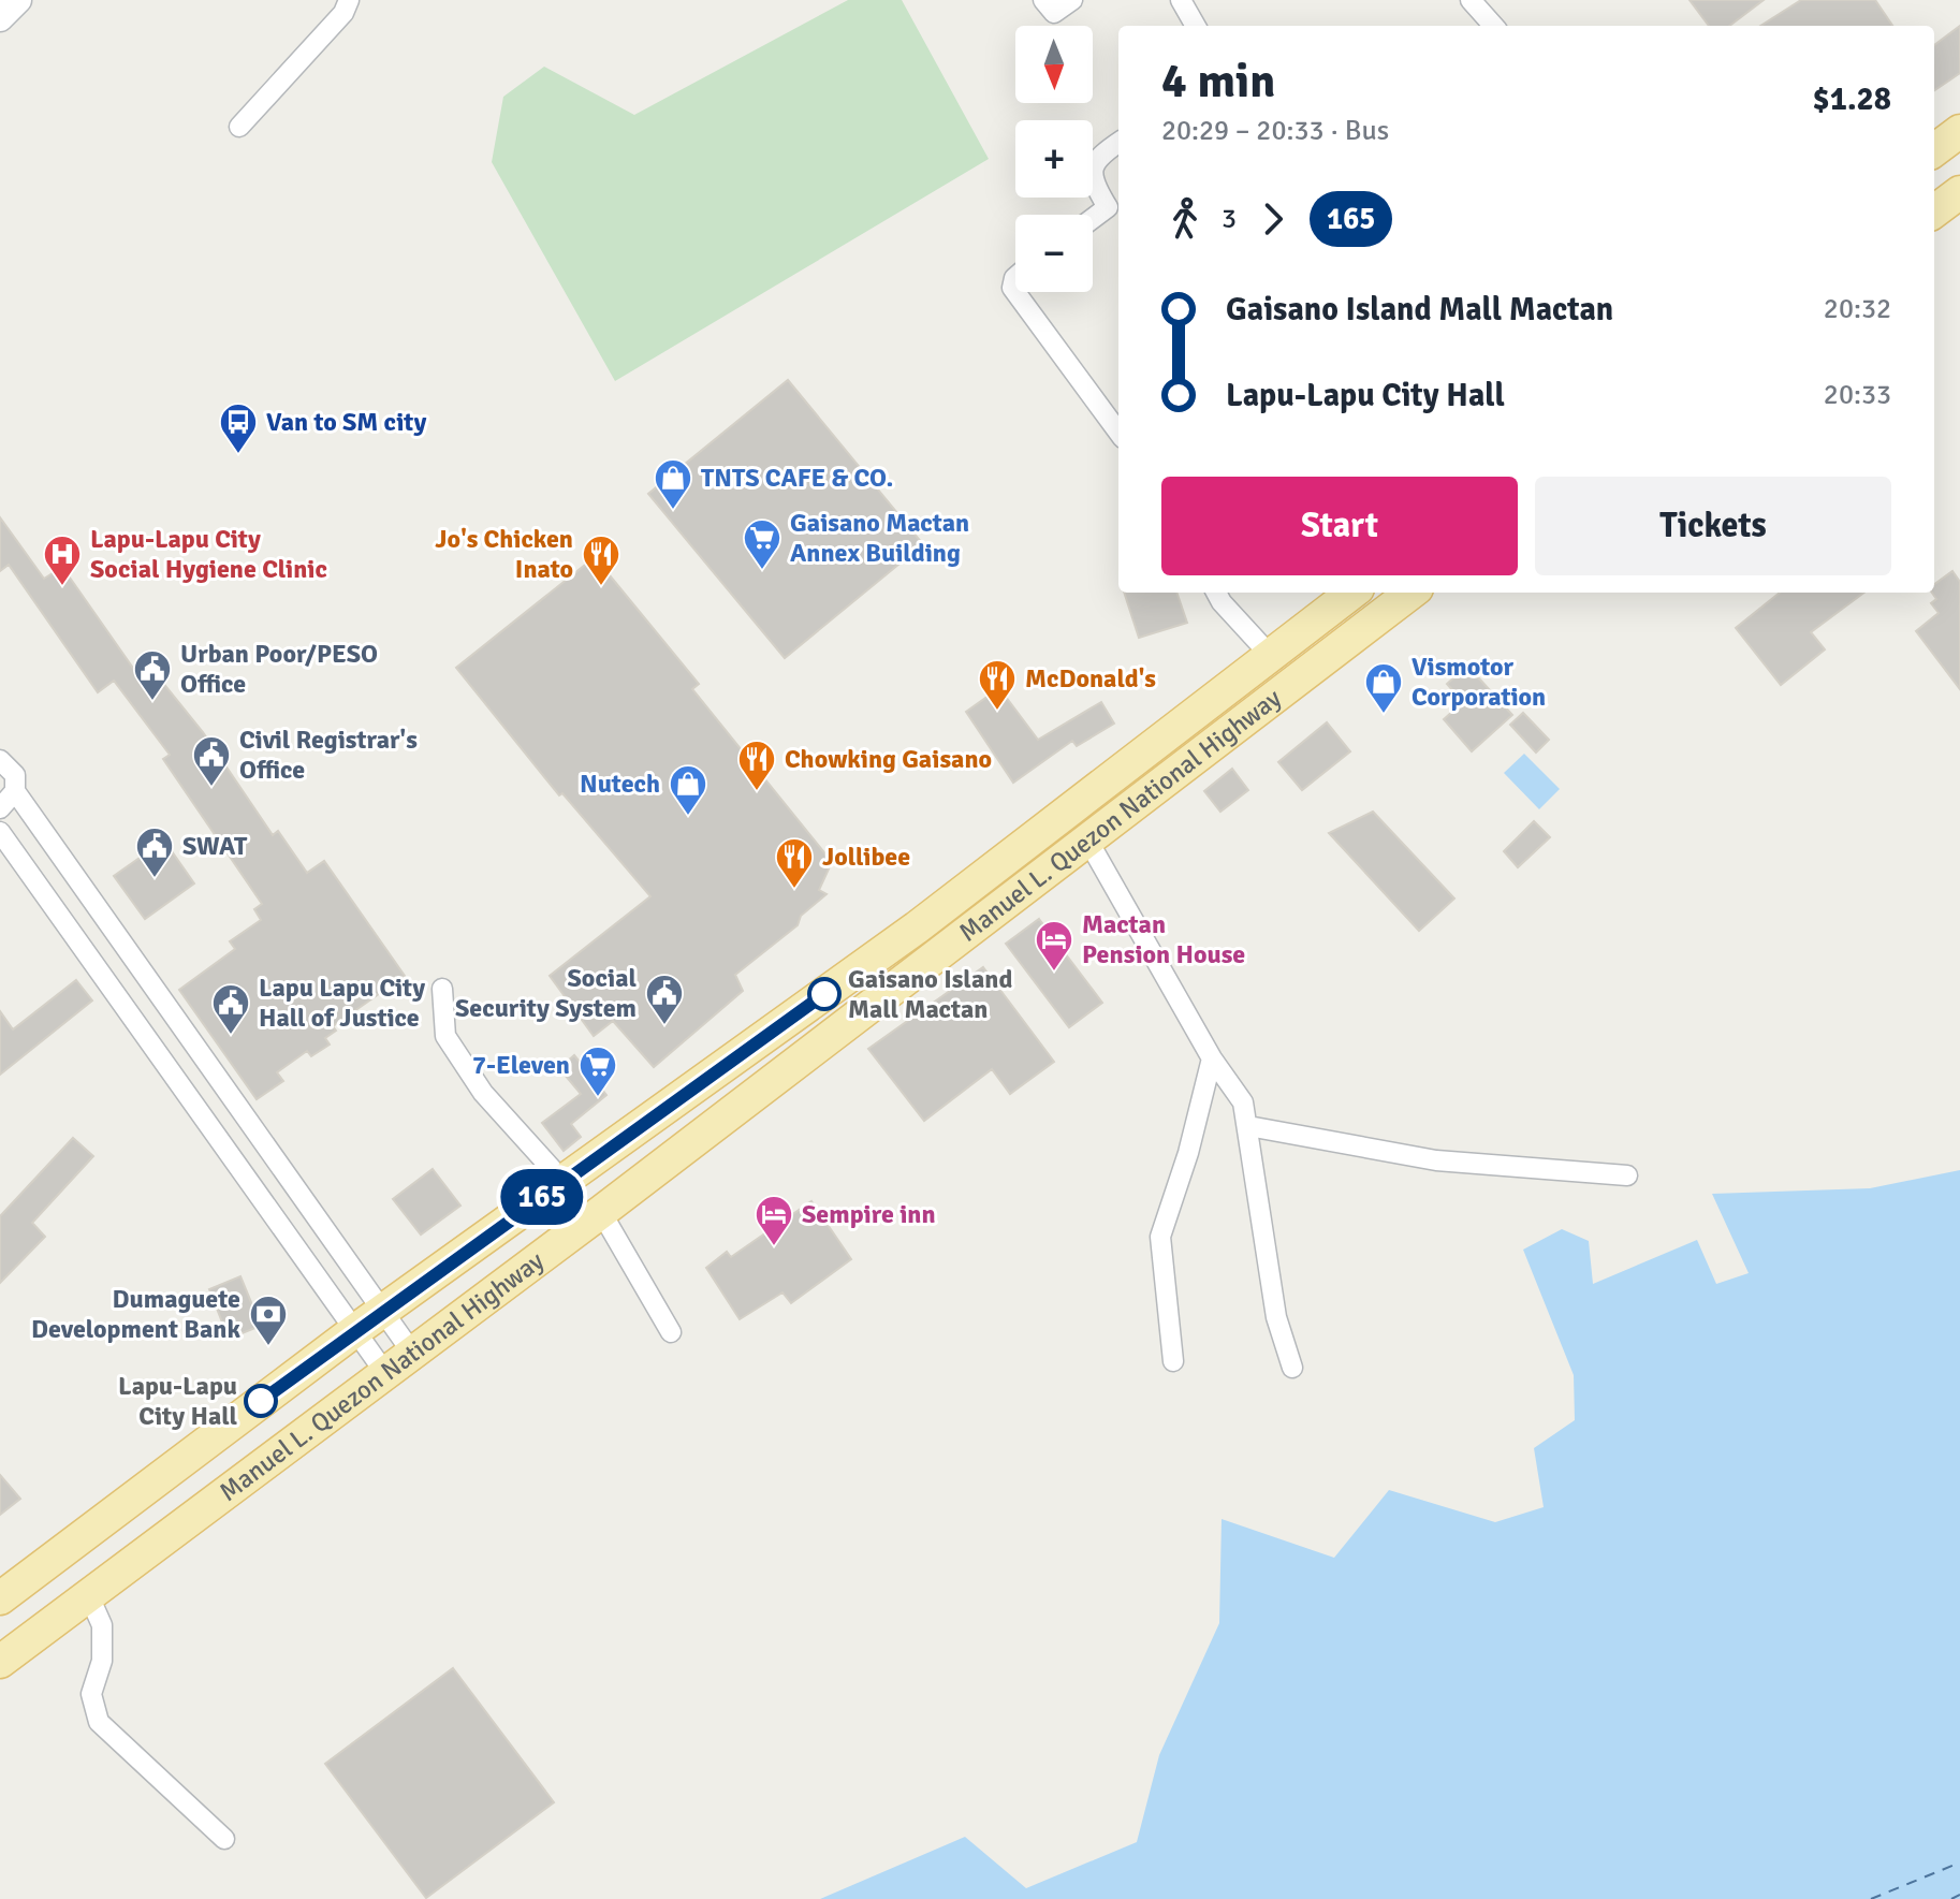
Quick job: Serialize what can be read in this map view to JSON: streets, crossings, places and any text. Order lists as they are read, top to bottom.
{
  "streets": {
    "main road": ["Manuel L. Quezon National Highway"]
  },
  "places": {
    "bus stop": ["Van to SM city"],
    "shop": ["TNTS CAFE & CO.", "Vismotor Corporation", "Nutech"],
    "supermarket": ["Gaisano Mactan Annex Building", "7-Eleven"],
    "hospital": ["Lapu-Lapu City Social Hygiene Clinic"],
    "restaurant": [
      "Jo's Chicken Inato",
      "McDonald's",
      "Chowking Gaisano",
      "Jollibee"
    ],
    "public building": [
      "Urban Poor/PESO Office",
      "Civil Registrar's Office",
      "SWAT",
      "Social Security System",
      "Lapu Lapu City Hall of Justice"
    ],
    "hotel": ["Mactan Pension House", "Sempire inn"],
    "other": ["Gaisano Island Mall Mactan", "Lapu-Lapu City Hall"],
    "bank": ["Dumaguete Development Bank"]
  },
  "lines": ["bus line 165"],
  "north": "bottom",
  "page": {
    "on_map": "165",
    "map_buttons": ["+", "−"],
    "heading": ["4 min", "20:29 – 20:33 · Bus", "$1.28"],
    "legs": ["3", "165"],
    "list": [
      {
        "name": "Gaisano Island Mall Mactan",
        "value": "20:32"
      },
      {
        "name": "Lapu-Lapu City Hall",
        "value": "20:33"
      }
    ],
    "buttons": ["Start", "Tickets"]
  }
}
